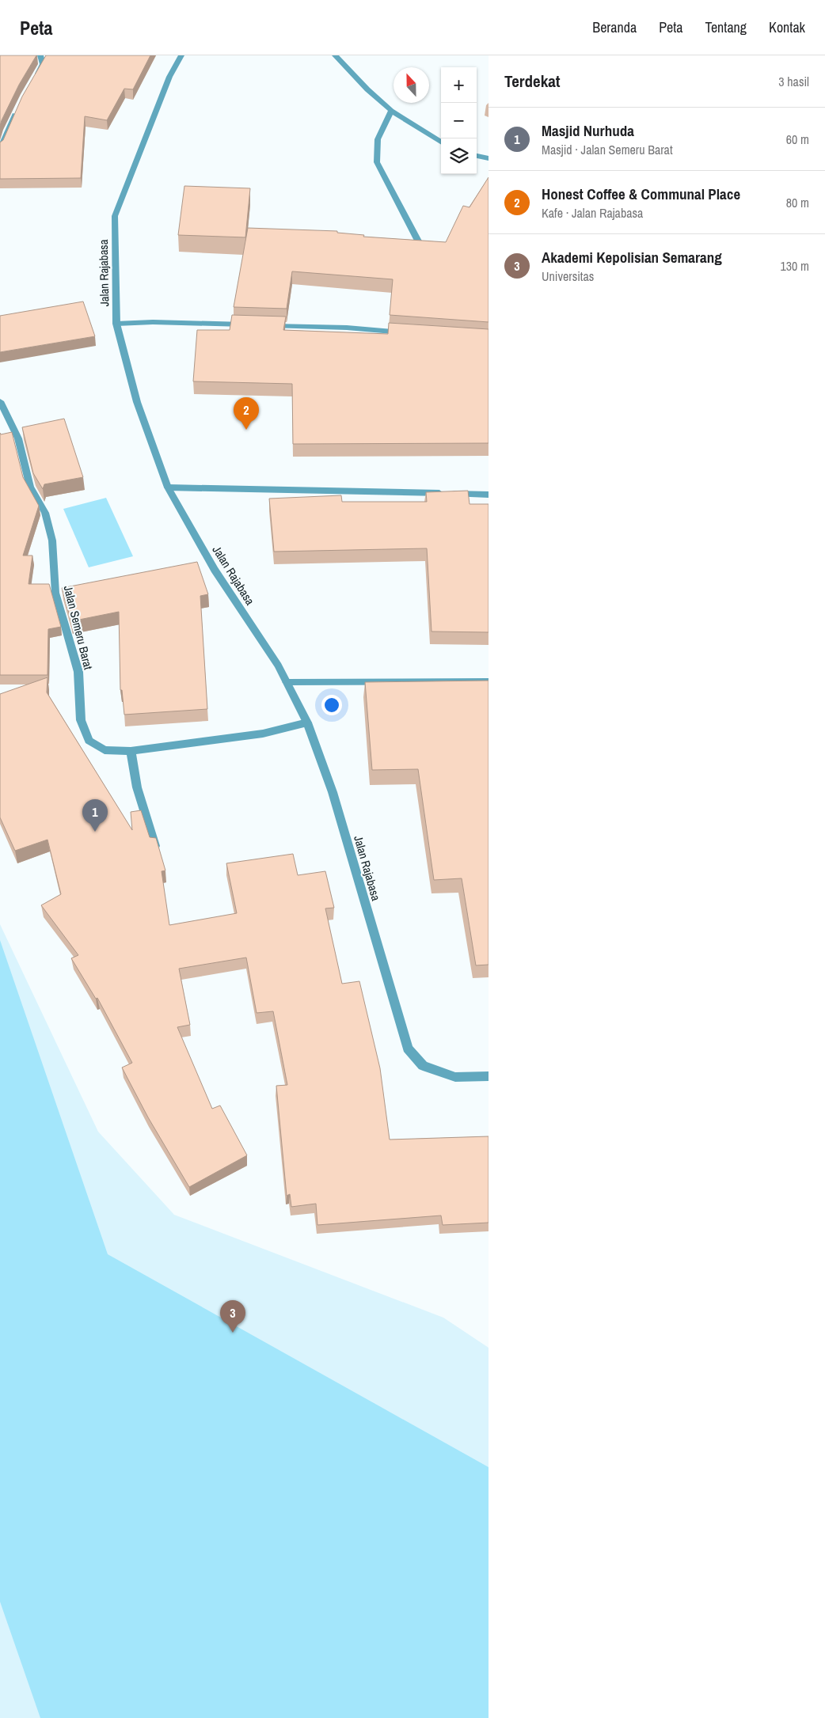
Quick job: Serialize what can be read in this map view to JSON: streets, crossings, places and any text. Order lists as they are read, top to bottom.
{
  "streets": {
    "street": ["Jalan Rajabasa", "Jalan Semeru Barat"]
  },
  "crossings": [
    ["Jalan Rajabasa", "Jalan Semeru Barat"]
  ],
  "north": "top",
  "page": {
    "header": "Peta",
    "nav": [
      "Beranda",
      "Peta",
      "Tentang",
      "Kontak"
    ],
    "heading": ["Terdekat", "3 hasil"],
    "map_buttons": ["+", "−"],
    "list": [
      {
        "mark": "1",
        "name": "Masjid Nurhuda",
        "note": "Masjid · Jalan Semeru Barat",
        "value": "60 m"
      },
      {
        "mark": "2",
        "name": "Honest Coffee & Communal Place",
        "note": "Kafe · Jalan Rajabasa",
        "value": "80 m"
      },
      {
        "mark": "3",
        "name": "Akademi Kepolisian Semarang",
        "note": "Universitas",
        "value": "130 m"
      }
    ],
    "pins": ["2", "1", "3"]
  }
}
